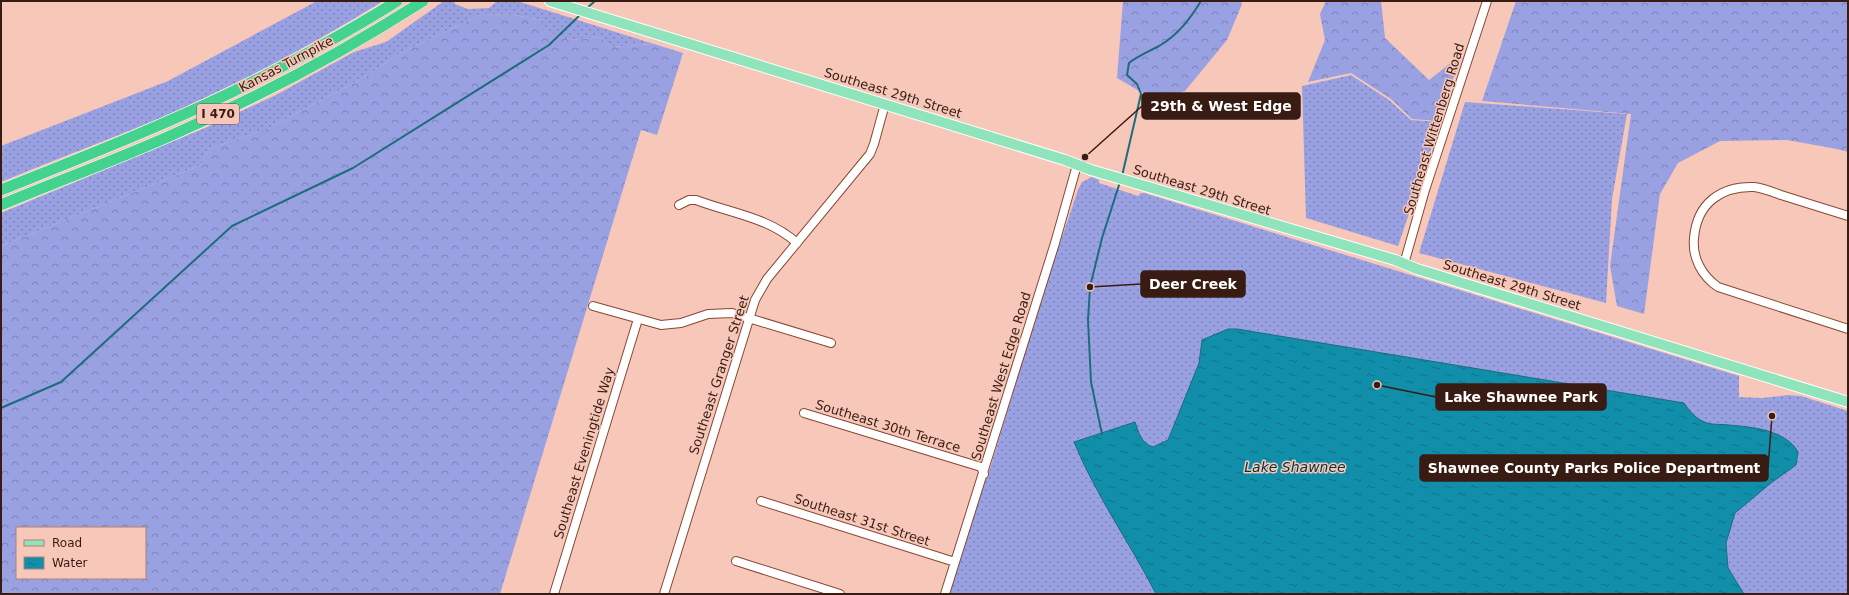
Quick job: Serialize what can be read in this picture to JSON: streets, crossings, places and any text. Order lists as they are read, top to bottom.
{
  "streets": {
    "highway": ["Kansas Turnpike", "I 470"],
    "main road": ["Southeast 29th Street"],
    "street": [
      "Southeast Wittenberg Road",
      "Southeast Granger Street",
      "Southeast West Edge Road",
      "Southeast 30th Terrace",
      "Southeast Eveningtide Way",
      "Southeast 31st Street"
    ]
  },
  "crossings": [
    ["Southeast 29th Street", "Southeast Wittenberg Road"],
    ["Southeast 29th Street", "Southeast Granger Street"],
    ["Southeast 29th Street", "Southeast West Edge Road"],
    ["Southeast West Edge Road", "Southeast 30th Terrace"],
    ["Southeast West Edge Road", "Southeast 31st Street"]
  ],
  "water": ["Lake Shawnee"],
  "places": [
    "29th & West Edge",
    "Deer Creek",
    "Lake Shawnee Park",
    "Shawnee County Parks Police Department"
  ],
  "legend": ["Road", "Water"]
}
